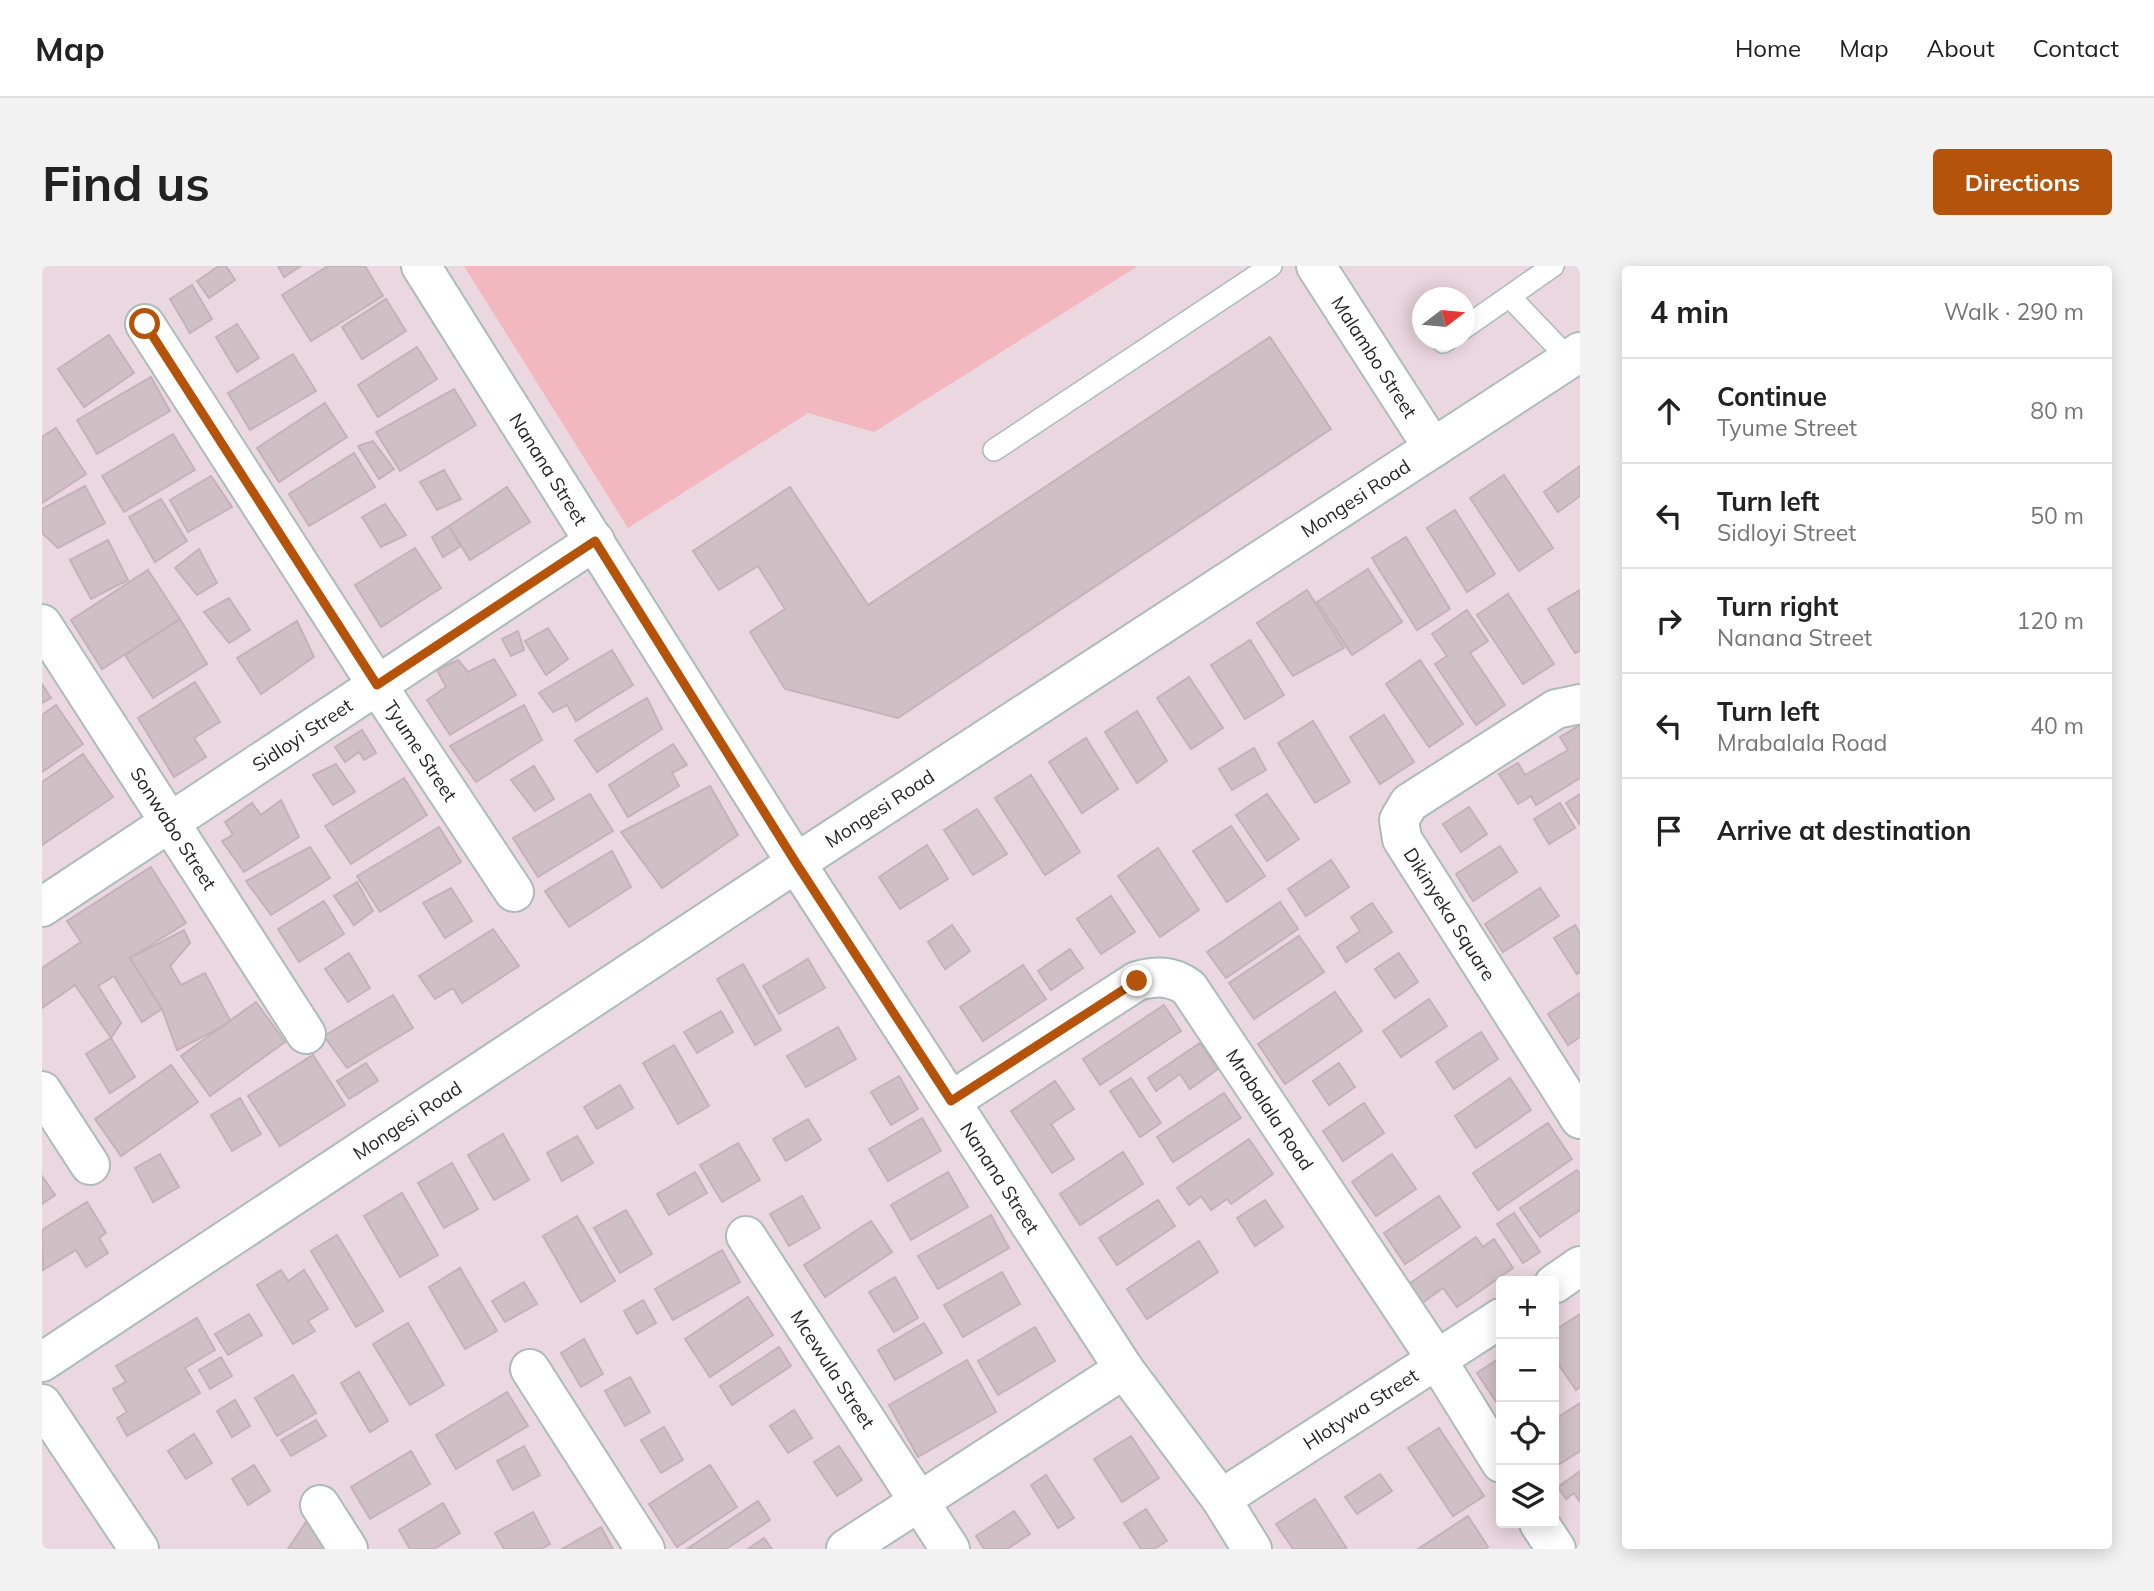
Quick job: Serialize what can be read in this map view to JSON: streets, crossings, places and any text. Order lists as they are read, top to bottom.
{
  "streets": {
    "street": [
      "Malambo Street",
      "Nanana Street",
      "Mongesi Road",
      "Sidloyi Street",
      "Tyume Street",
      "Sonwabo Street",
      "Dikinyeka Square",
      "Mrabalala Road",
      "Mcewula Street",
      "Hlotywa Street"
    ]
  },
  "crossings": [
    ["Malambo Street", "Mongesi Road"],
    ["Nanana Street", "Mongesi Road"],
    ["Nanana Street", "Sidloyi Street"],
    ["Nanana Street", "Mrabalala Road"],
    ["Nanana Street", "Hlotywa Street"],
    ["Sidloyi Street", "Tyume Street"],
    ["Sidloyi Street", "Sonwabo Street"],
    ["Mrabalala Road", "Hlotywa Street"]
  ],
  "north": "right",
  "page": {
    "header": "Map",
    "nav": [
      "Home",
      "Map",
      "About",
      "Contact"
    ],
    "buttons": "Directions",
    "title": "Find us",
    "heading": ["4 min", "Walk · 290 m"],
    "list": [
      ["Continue", "Tyume Street", "80 m"],
      ["Turn left", "Sidloyi Street", "50 m"],
      ["Turn right", "Nanana Street", "120 m"],
      ["Turn left", "Mrabalala Road", "40 m"],
      "Arrive at destination"
    ],
    "map_buttons": ["+", "−"]
  }
}
